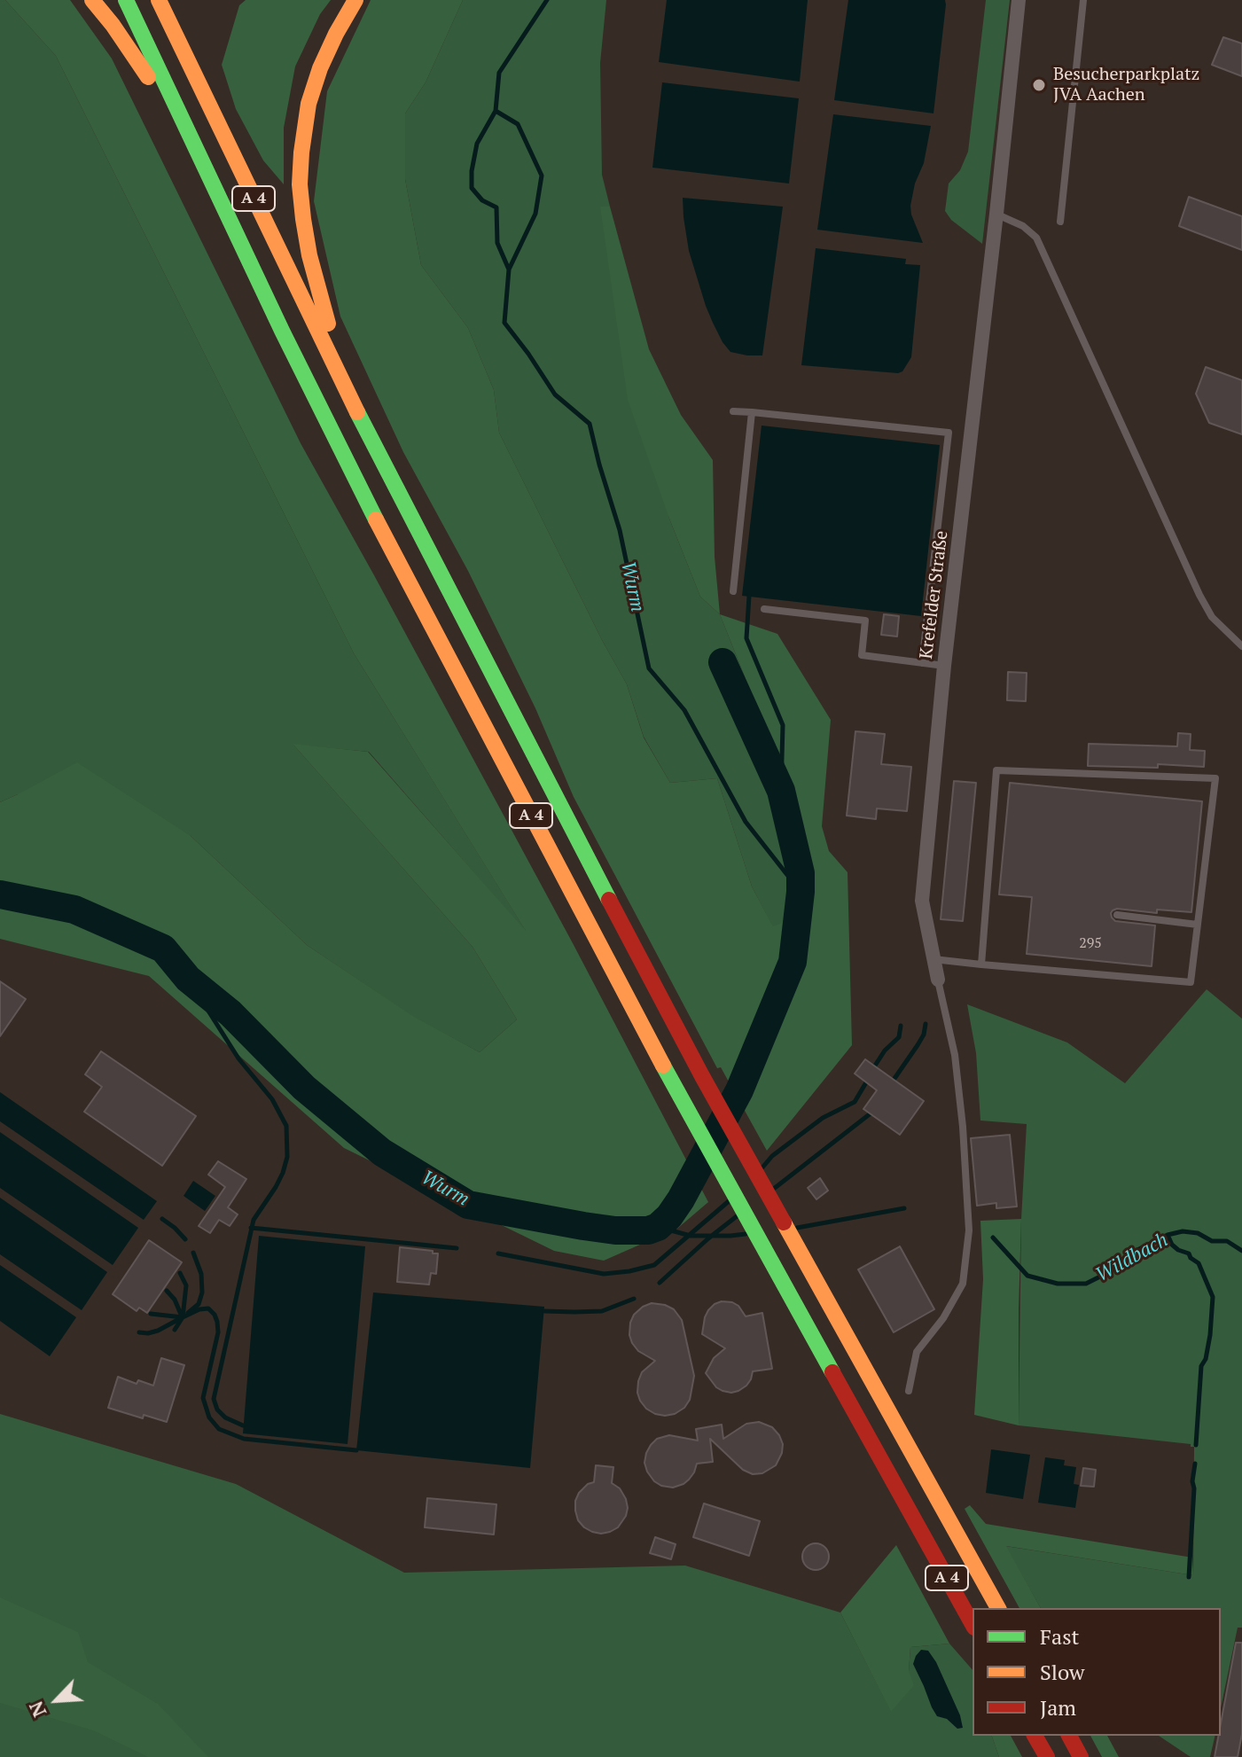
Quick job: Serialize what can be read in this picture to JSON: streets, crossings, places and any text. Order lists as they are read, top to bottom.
{
  "streets": {
    "highway": ["A 4"],
    "street": ["Krefelder Straße"]
  },
  "water": ["Wurm", "Wildbach"],
  "places": ["Besucherparkplatz JVA Aachen"],
  "house_numbers": ["295"],
  "legend": ["Fast", "Slow", "Jam"],
  "north": "bottom left"
}
